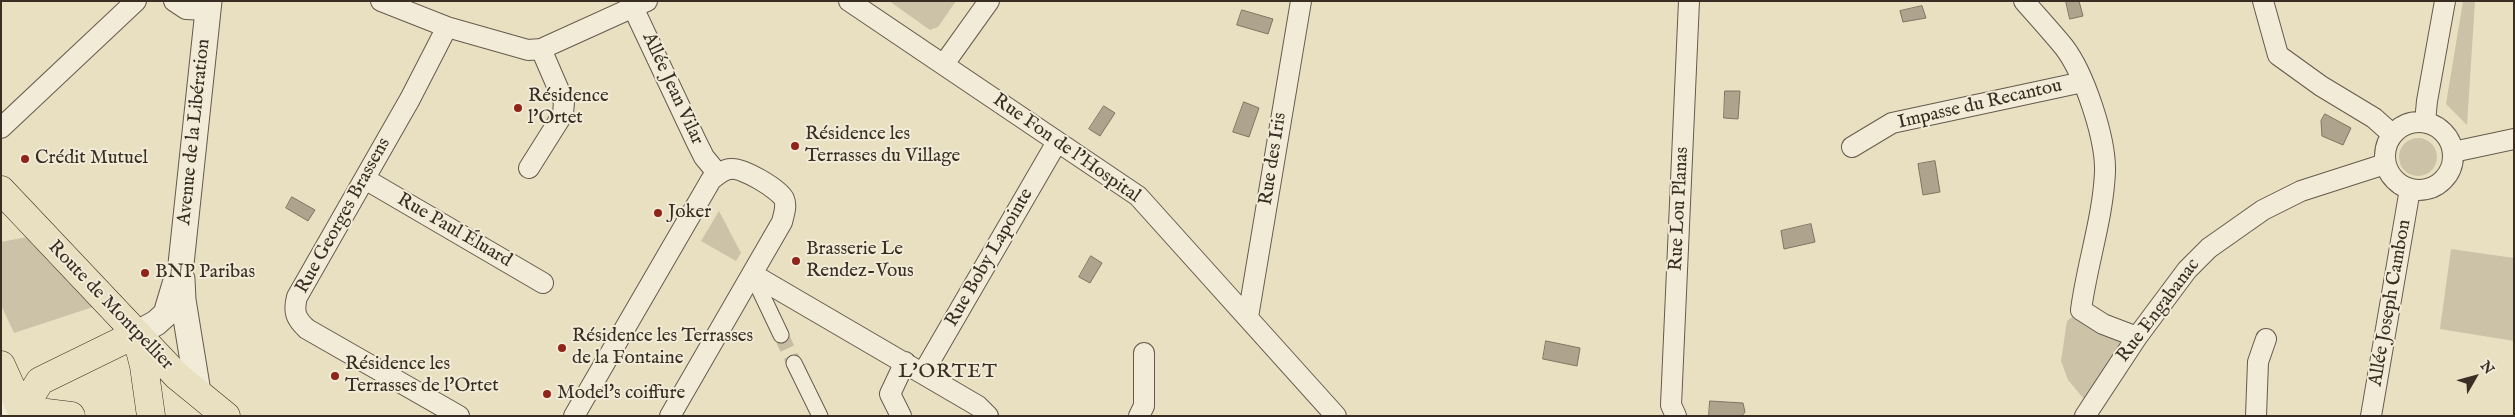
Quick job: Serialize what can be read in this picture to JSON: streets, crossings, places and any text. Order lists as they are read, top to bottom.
{
  "streets": {
    "main road": ["Route de Montpellier"],
    "street": [
      "Allée Jean Vilar",
      "Impasse du Recantou",
      "Avenue de la Libération",
      "Rue Fon de l'Hospital",
      "Rue des Iris",
      "Rue Lou Planas",
      "Rue Georges Brassens",
      "Rue Paul Éluard",
      "Rue Boby Lapointe",
      "Allée Joseph Cambon",
      "Rue Engabanac"
    ]
  },
  "crossings": [
    ["Avenue de la Libération", "Route de Montpellier"],
    ["Rue Fon de l'Hospital", "Rue des Iris"],
    ["Rue Fon de l'Hospital", "Rue Boby Lapointe"],
    ["Rue Georges Brassens", "Rue Paul Éluard"],
    ["Allée Joseph Cambon", "Rue Engabanac"]
  ],
  "districts": ["L'ORTET"],
  "places": [
    "Résidence l'Ortet",
    "Résidence les Terrasses du Village",
    "Crédit Mutuel",
    "Joker",
    "Brasserie Le Rendez-Vous",
    "BNP Paribas",
    "Résidence les Terrasses de la Fontaine",
    "Résidence les Terrasses de l'Ortet",
    "Model's coiffure"
  ],
  "north": "top right"
}
